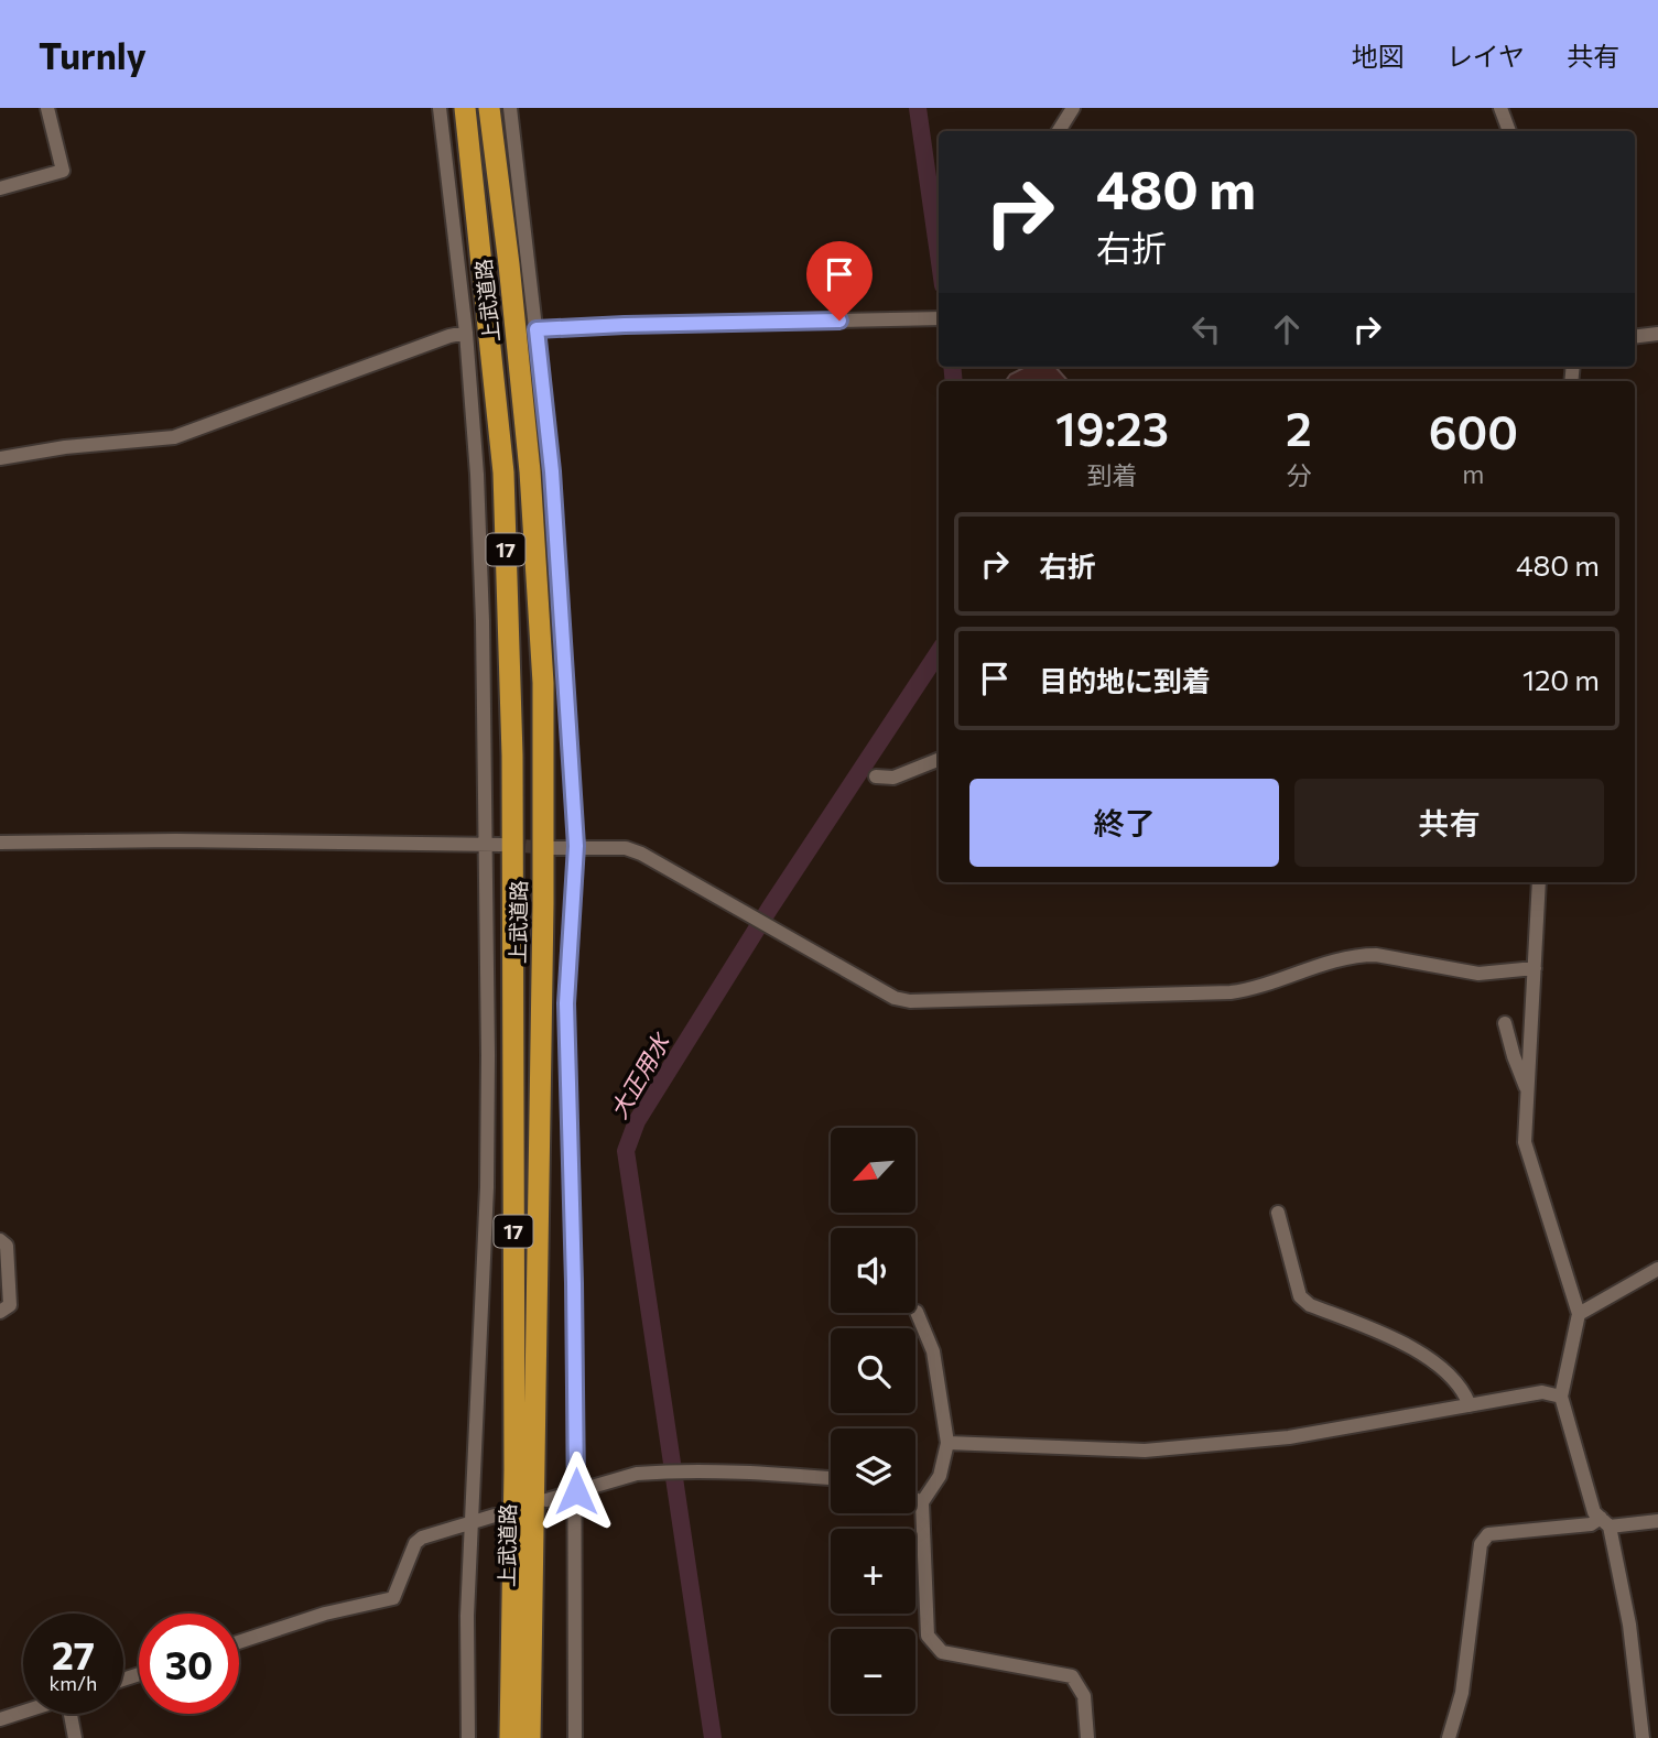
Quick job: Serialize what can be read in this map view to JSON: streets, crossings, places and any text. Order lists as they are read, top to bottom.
{
  "streets": {
    "highway": ["上武道路", "17"]
  },
  "crossings": [
    ["上武道路", "17"]
  ],
  "water": ["大正用水"],
  "north": "bottom left",
  "page": {
    "header": "Turnly",
    "nav": ["地図", "レイヤ", "共有"],
    "turn": ["480 m", "右折"],
    "eta": [
      "19:23",
      "到着",
      "2",
      "分",
      "600",
      "m"
    ],
    "list": [
      {
        "name": "右折",
        "value": "480 m"
      },
      {
        "name": "目的地に到着",
        "value": "120 m"
      }
    ],
    "buttons": ["終了", "共有"],
    "map_buttons": ["+", "−"],
    "speed": "27 km/h",
    "limit": "30"
  }
}
